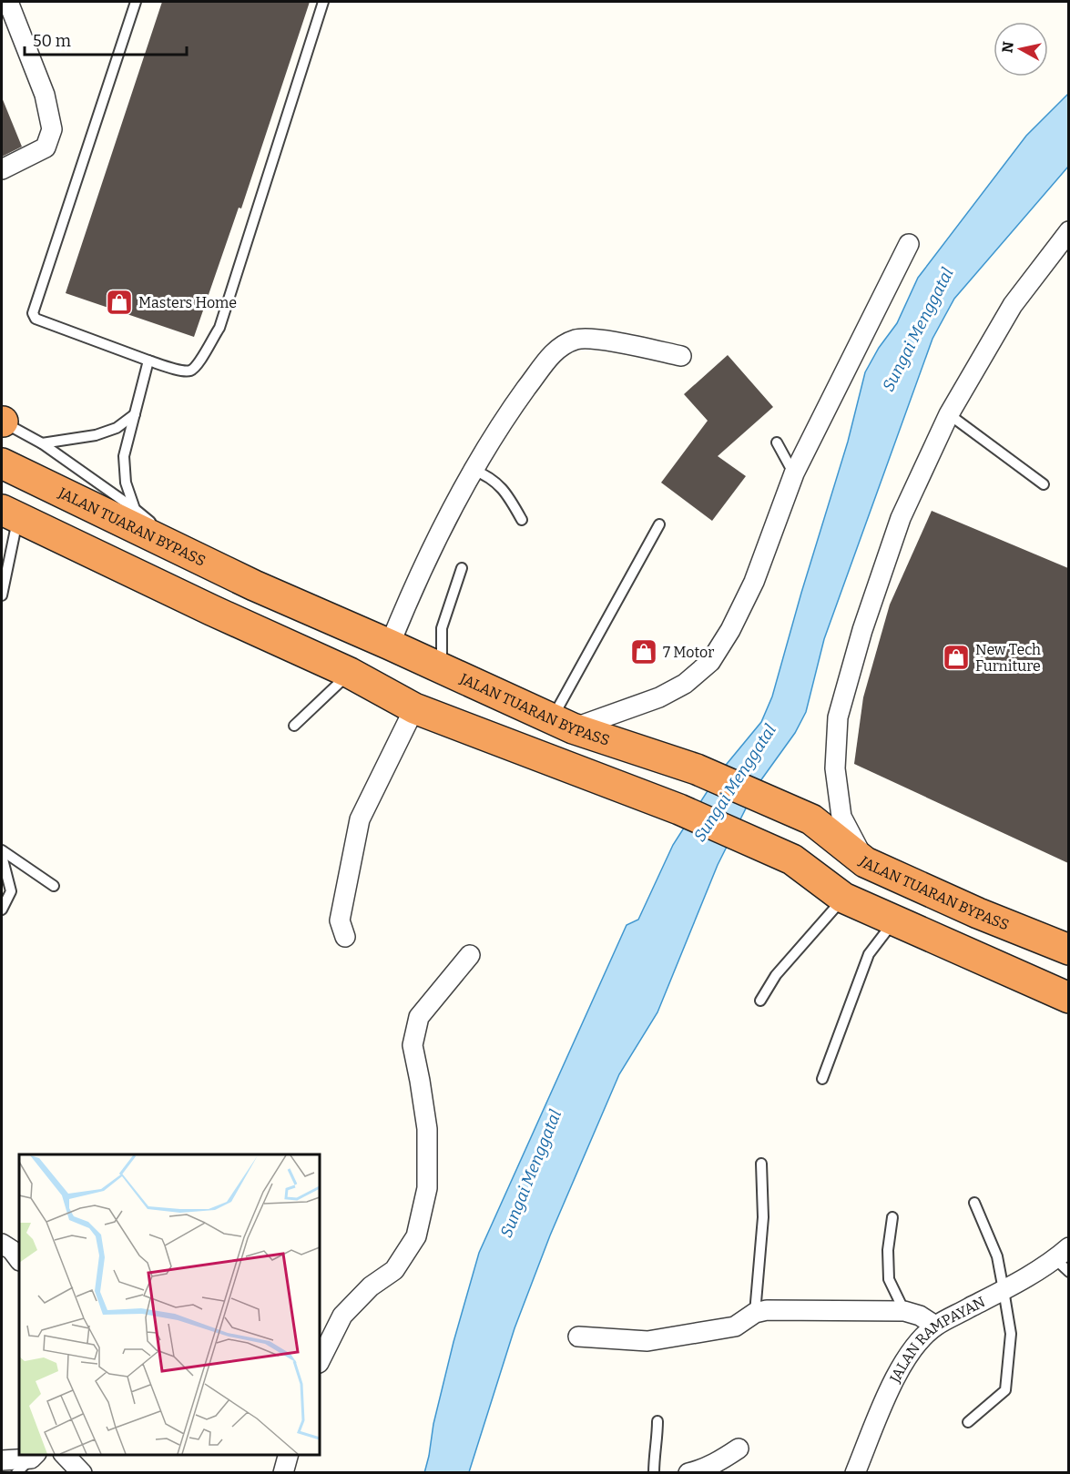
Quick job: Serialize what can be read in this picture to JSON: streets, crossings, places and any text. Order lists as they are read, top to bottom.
{
  "streets": {
    "highway": ["JALAN TUARAN BYPASS"],
    "street": ["JALAN RAMPAYAN"]
  },
  "water": ["Sungai Menggatal"],
  "places": {
    "shop": ["Masters Home", "7 Motor", "New Tech Furniture"]
  },
  "scale_bar": "50 m",
  "north": "left"
}
